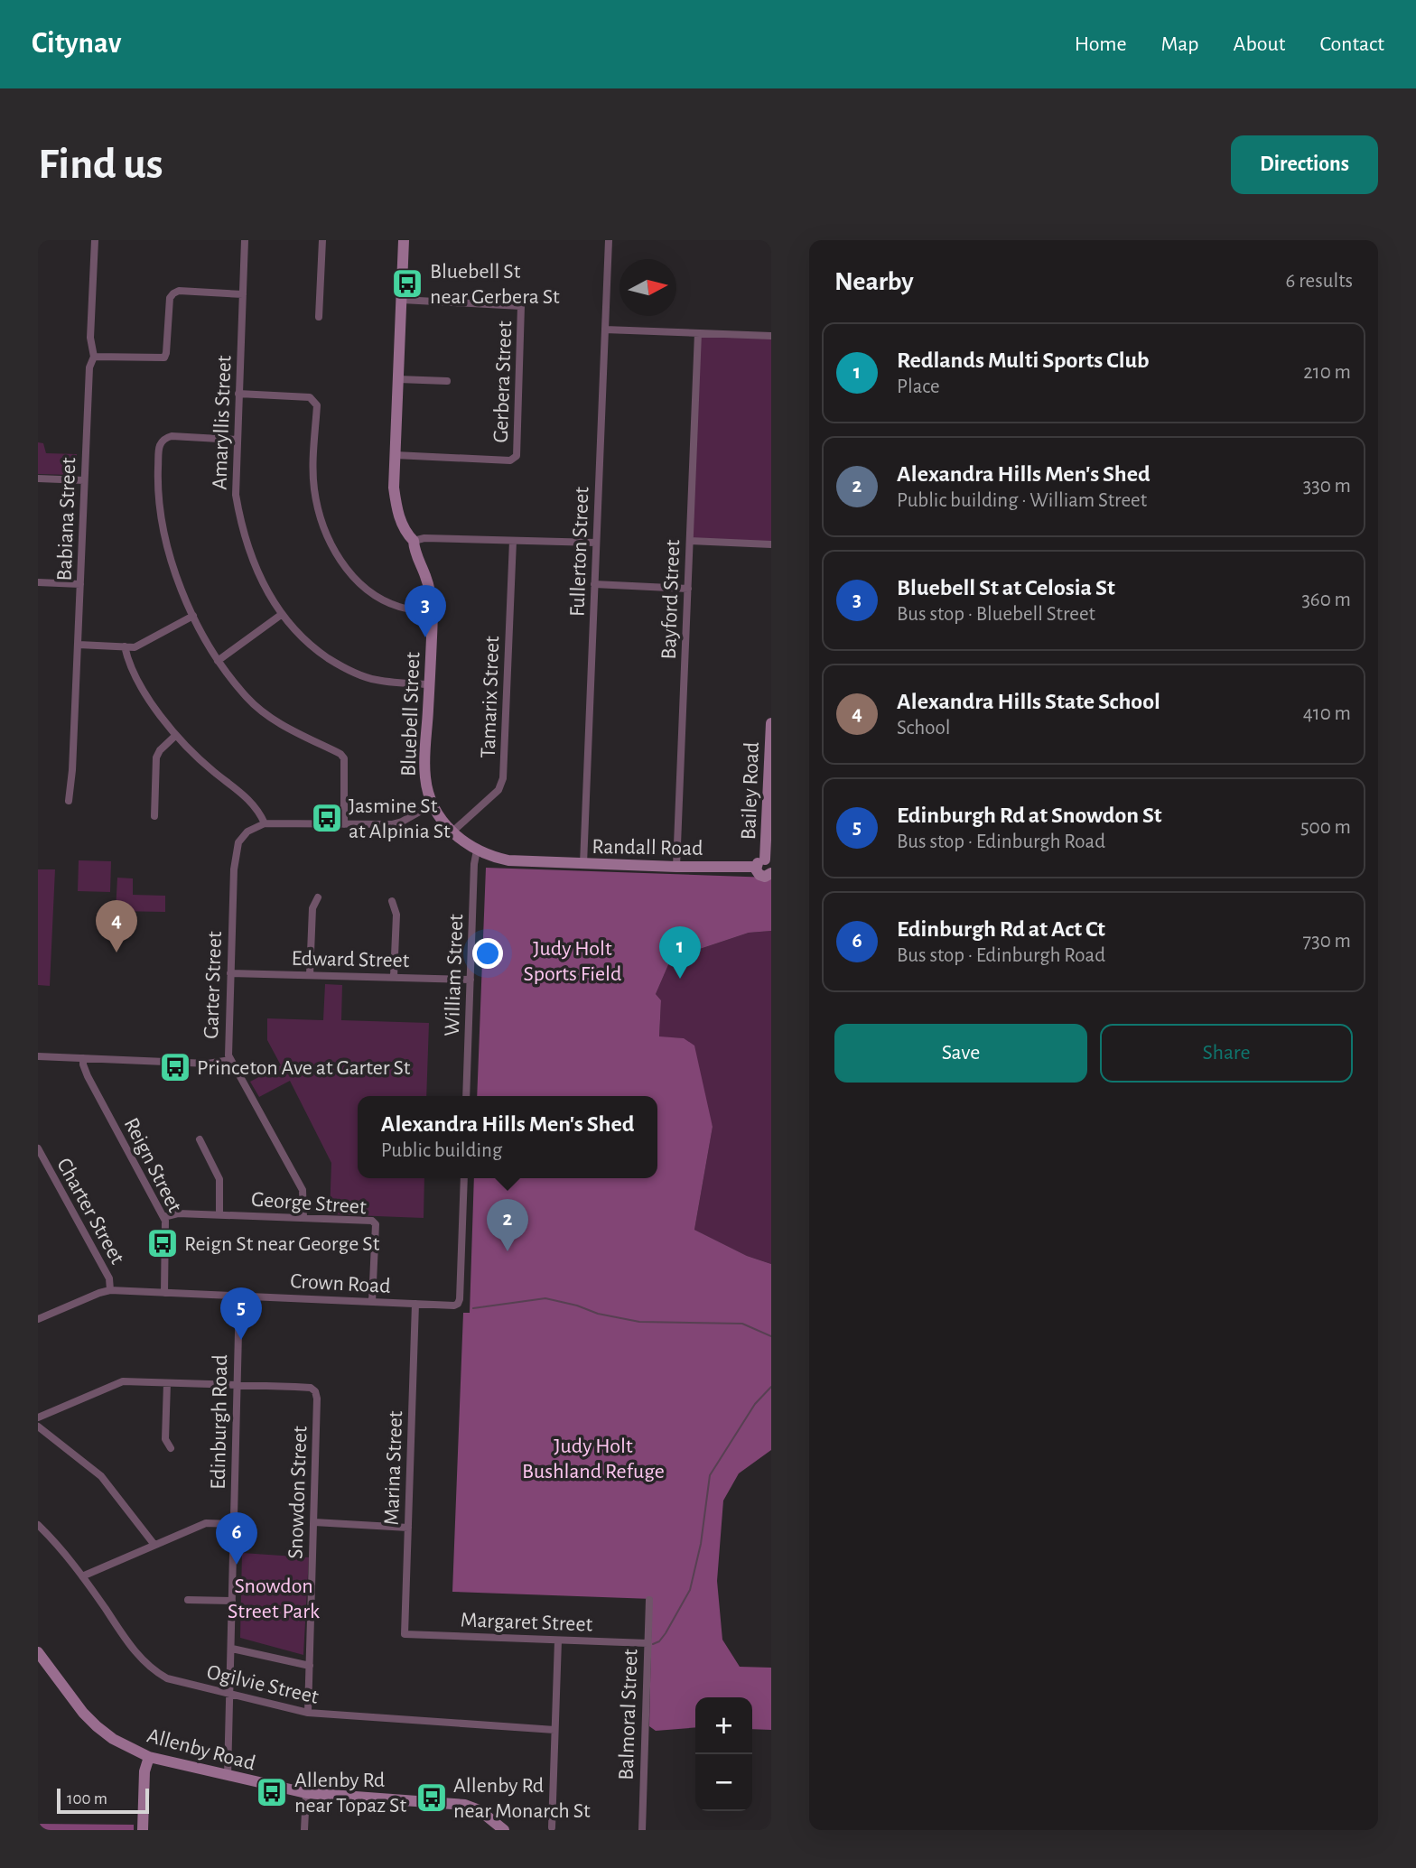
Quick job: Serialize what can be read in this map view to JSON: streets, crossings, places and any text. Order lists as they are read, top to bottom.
{
  "streets": {
    "street": [
      "Gerbera Street",
      "Amaryllis Street",
      "Babiana Street",
      "Fullerton Street",
      "Bayford Street",
      "Tamarix Street",
      "Bluebell Street",
      "Bailey Road",
      "Randall Road",
      "Edward Street",
      "William Street",
      "Garter Street",
      "Reign Street",
      "George Street",
      "Charter Street",
      "Crown Road",
      "Edinburgh Road",
      "Marina Street",
      "Snowdon Street",
      "Margaret Street",
      "Ogilvie Street",
      "Balmoral Street",
      "Allenby Road"
    ]
  },
  "crossings": [
    ["Gerbera Street", "Bluebell Street"],
    ["Amaryllis Street", "Bluebell Street"],
    ["Fullerton Street", "Randall Road"],
    ["Bayford Street", "Randall Road"],
    ["Tamarix Street", "Bluebell Street"],
    ["Bluebell Street", "Randall Road"],
    ["Bluebell Street", "William Street"],
    ["Bailey Road", "Randall Road"],
    ["Edward Street", "William Street"],
    ["Edward Street", "Garter Street"],
    ["Garter Street", "George Street"],
    ["Reign Street", "George Street"],
    ["Reign Street", "Crown Road"],
    ["George Street", "Crown Road"],
    ["Charter Street", "Crown Road"],
    ["Crown Road", "Edinburgh Road"],
    ["Crown Road", "Marina Street"],
    ["Edinburgh Road", "Snowdon Street"],
    ["Edinburgh Road", "Ogilvie Street"],
    ["Edinburgh Road", "Allenby Road"],
    ["Marina Street", "Margaret Street"],
    ["Snowdon Street", "Ogilvie Street"],
    ["Margaret Street", "Balmoral Street"]
  ],
  "parks": ["Judy Holt Sports Field", "Judy Holt Bushland Refuge", "Snowdon Street Park"],
  "places": {
    "bus stop": [
      "Bluebell St near Gerbera St",
      "Jasmine St at Alpinia St",
      "Princeton Ave at Garter St",
      "Reign St near George St",
      "Allenby Rd near Topaz St",
      "Allenby Rd near Monarch St"
    ]
  },
  "scale_bar": "100 m",
  "north": "right",
  "page": {
    "header": "Citynav",
    "nav": [
      "Home",
      "Map",
      "About",
      "Contact"
    ],
    "buttons": [
      "Directions",
      ["Save", "Share"]
    ],
    "title": "Find us",
    "heading": ["Nearby", "6 results"],
    "list": [
      {
        "mark": "1",
        "name": "Redlands Multi Sports Club",
        "note": "Place",
        "value": "210 m"
      },
      {
        "mark": "2",
        "name": "Alexandra Hills Men's Shed",
        "note": "Public building · William Street",
        "value": "330 m"
      },
      {
        "mark": "3",
        "name": "Bluebell St at Celosia St",
        "note": "Bus stop · Bluebell Street",
        "value": "360 m"
      },
      {
        "mark": "4",
        "name": "Alexandra Hills State School",
        "note": "School",
        "value": "410 m"
      },
      {
        "mark": "5",
        "name": "Edinburgh Rd at Snowdon St",
        "note": "Bus stop · Edinburgh Road",
        "value": "500 m"
      },
      {
        "mark": "6",
        "name": "Edinburgh Rd at Act Ct",
        "note": "Bus stop · Edinburgh Road",
        "value": "730 m"
      }
    ],
    "pins": [
      "3",
      "4",
      "1",
      "2",
      "5",
      "6"
    ],
    "popup": ["Alexandra Hills Men's Shed", "Public building"],
    "map_buttons": ["+", "−"],
    "scale": "100 m"
  }
}
